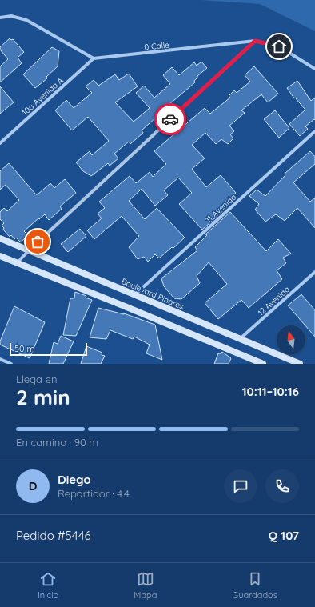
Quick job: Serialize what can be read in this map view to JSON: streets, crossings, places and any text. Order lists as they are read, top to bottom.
{
  "streets": {
    "street": [
      "0 Calle",
      "10a Avenida A",
      "11 Avenida",
      "Boulevard Pinares",
      "12 Avenida"
    ]
  },
  "crossings": [
    ["0 Calle", "10a Avenida A"],
    ["11 Avenida", "Boulevard Pinares"],
    ["Boulevard Pinares", "12 Avenida"]
  ],
  "scale_bar": "50 m",
  "north": "top",
  "page": {
    "scale": "50 m",
    "heading": ["2 min", "Llega en", "10:11–10:16"],
    "panel": [
      "Diego",
      "Repartidor · 4.4",
      "Pedido #5446",
      "Q 107"
    ],
    "bar": "En camino · 90 m",
    "round": "D",
    "tabs": ["Inicio", "Mapa", "Guardados"]
  }
}
